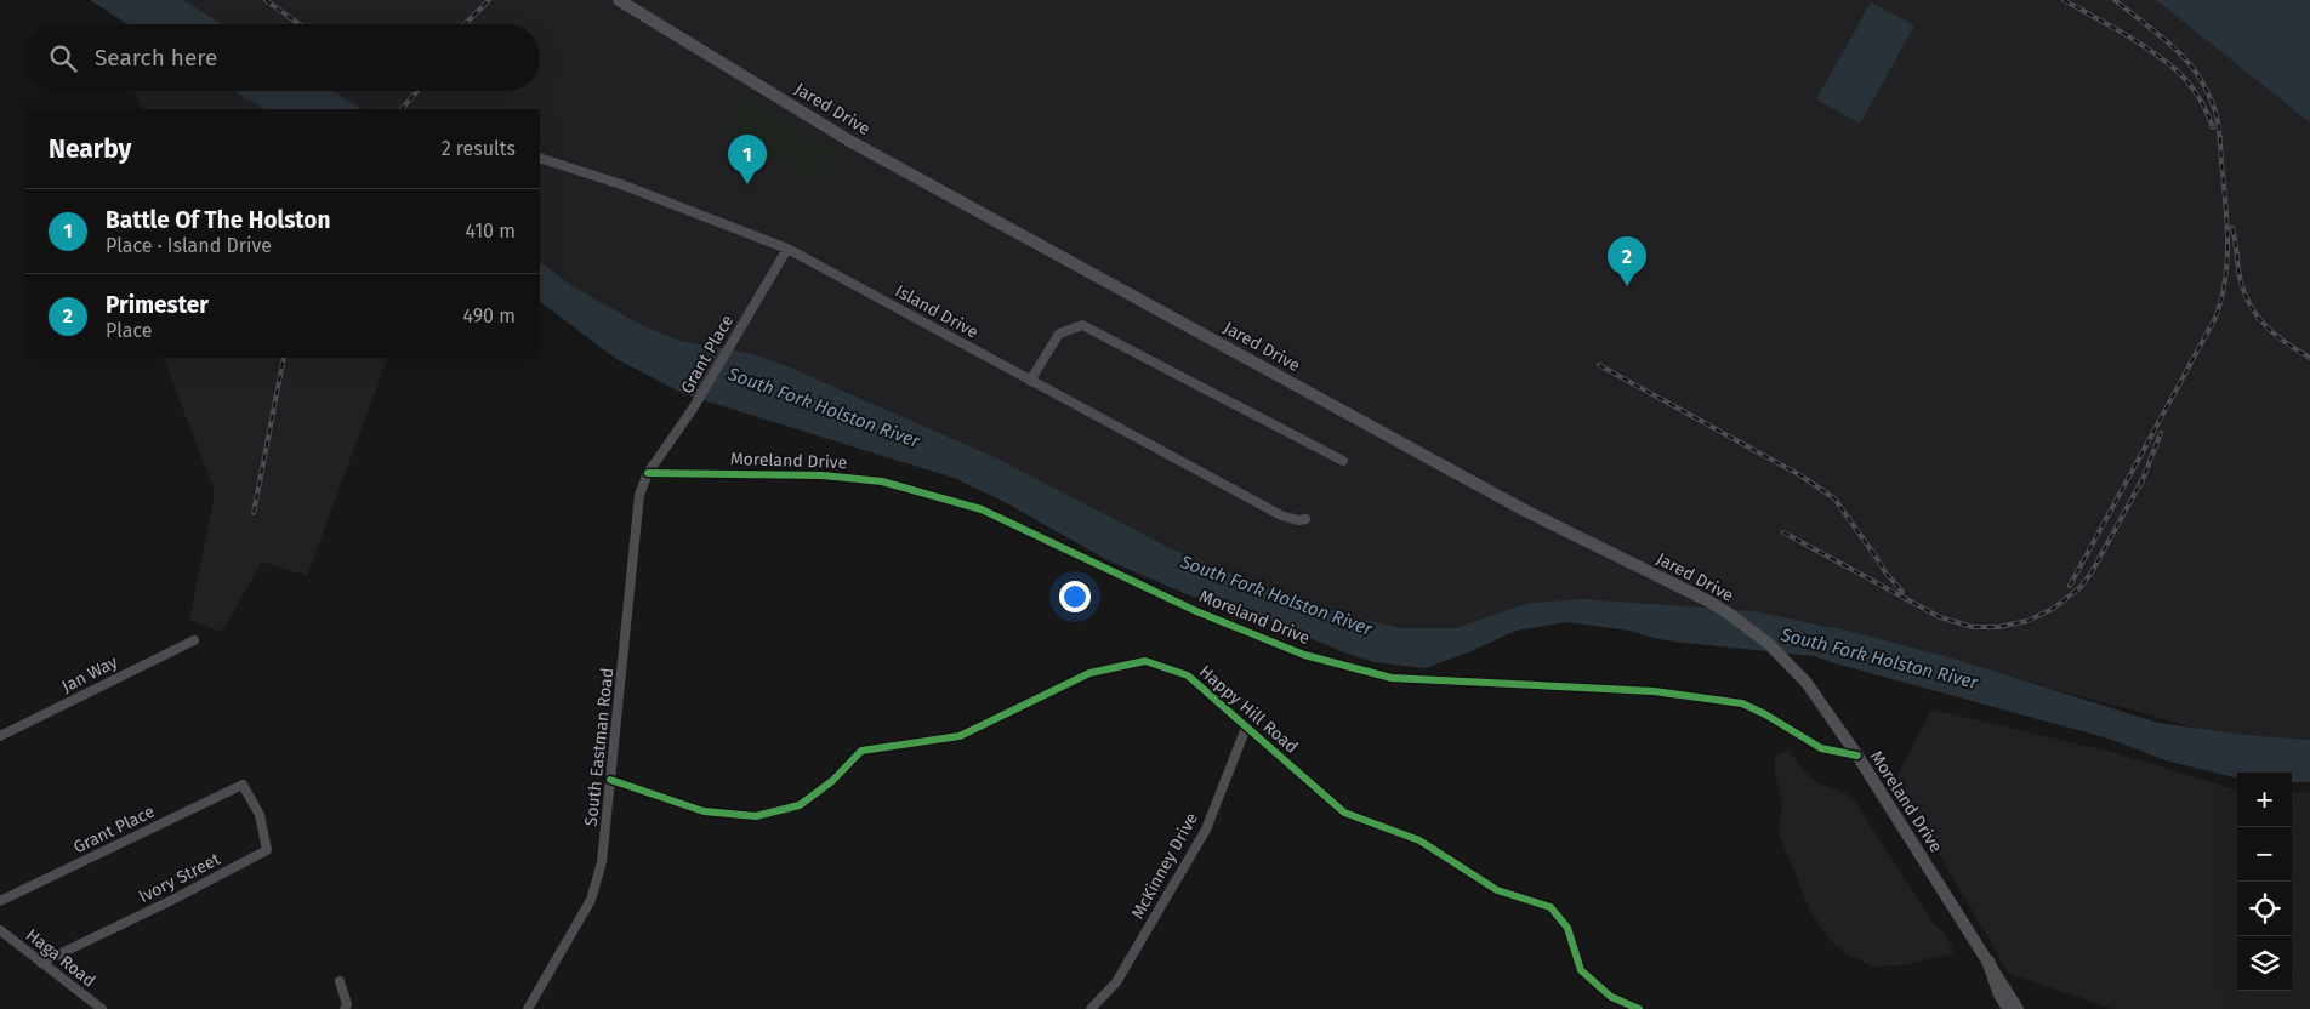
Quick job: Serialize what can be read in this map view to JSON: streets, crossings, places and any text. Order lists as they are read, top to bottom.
{
  "streets": {
    "main road": ["Jared Drive", "Moreland Drive"],
    "street": [
      "Island Drive",
      "Grant Place",
      "Jan Way",
      "Happy Hill Road",
      "South Eastman Road",
      "McKinney Drive",
      "Ivory Street",
      "Haga Road"
    ]
  },
  "crossings": [
    ["Jared Drive", "Moreland Drive"],
    ["Island Drive", "Grant Place"],
    ["Grant Place", "Moreland Drive"],
    ["Grant Place", "South Eastman Road"],
    ["Grant Place", "Ivory Street"],
    ["Moreland Drive", "South Eastman Road"],
    ["Happy Hill Road", "South Eastman Road"],
    ["Happy Hill Road", "McKinney Drive"],
    ["Ivory Street", "Haga Road"]
  ],
  "water": ["South Fork Holston River"],
  "page": {
    "search": "Search here",
    "heading": ["Nearby", "2 results"],
    "pins": ["1", "2"],
    "list": [
      {
        "mark": "1",
        "name": "Battle Of The Holston",
        "note": "Place · Island Drive",
        "value": "410 m"
      },
      {
        "mark": "2",
        "name": "Primester",
        "note": "Place",
        "value": "490 m"
      }
    ],
    "map_buttons": ["+", "−"]
  }
}
